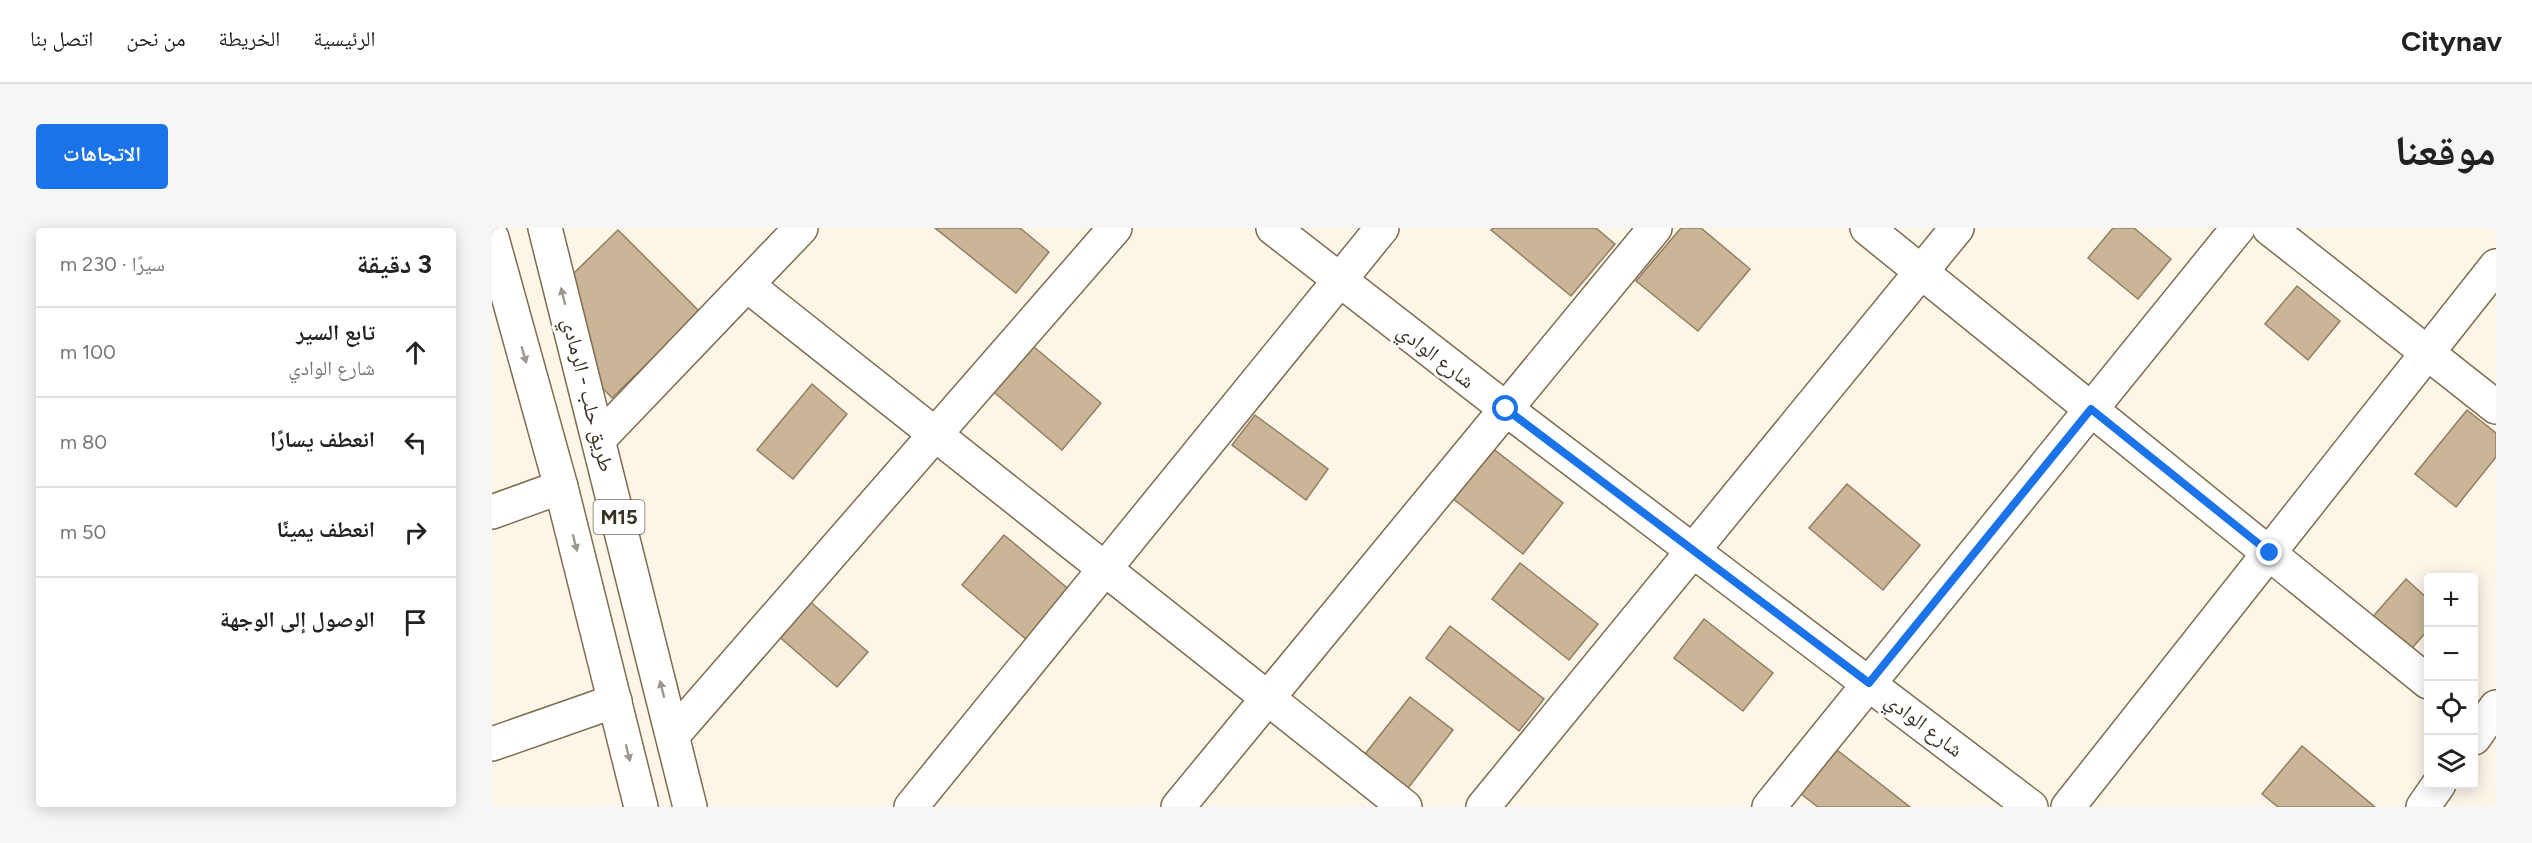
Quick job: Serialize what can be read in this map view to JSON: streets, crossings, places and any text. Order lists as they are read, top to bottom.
{
  "streets": {
    "main road": ["شارع الوادي", "طريق حلب - الرمادي", "M15"]
  },
  "page": {
    "header": "Citynav",
    "nav": [
      "الرئيسية",
      "الخريطة",
      "من نحن",
      "اتصل بنا"
    ],
    "title": "موقعنا",
    "buttons": "الاتجاهات",
    "heading": ["3 دقيقة", "سيرًا · 230 m"],
    "list": [
      ["تابع السير", "شارع الوادي", "100 m"],
      ["انعطف يسارًا", "80 m"],
      ["انعطف يمينًا", "50 m"],
      "الوصول إلى الوجهة"
    ],
    "map_buttons": ["+", "−"]
  }
}
